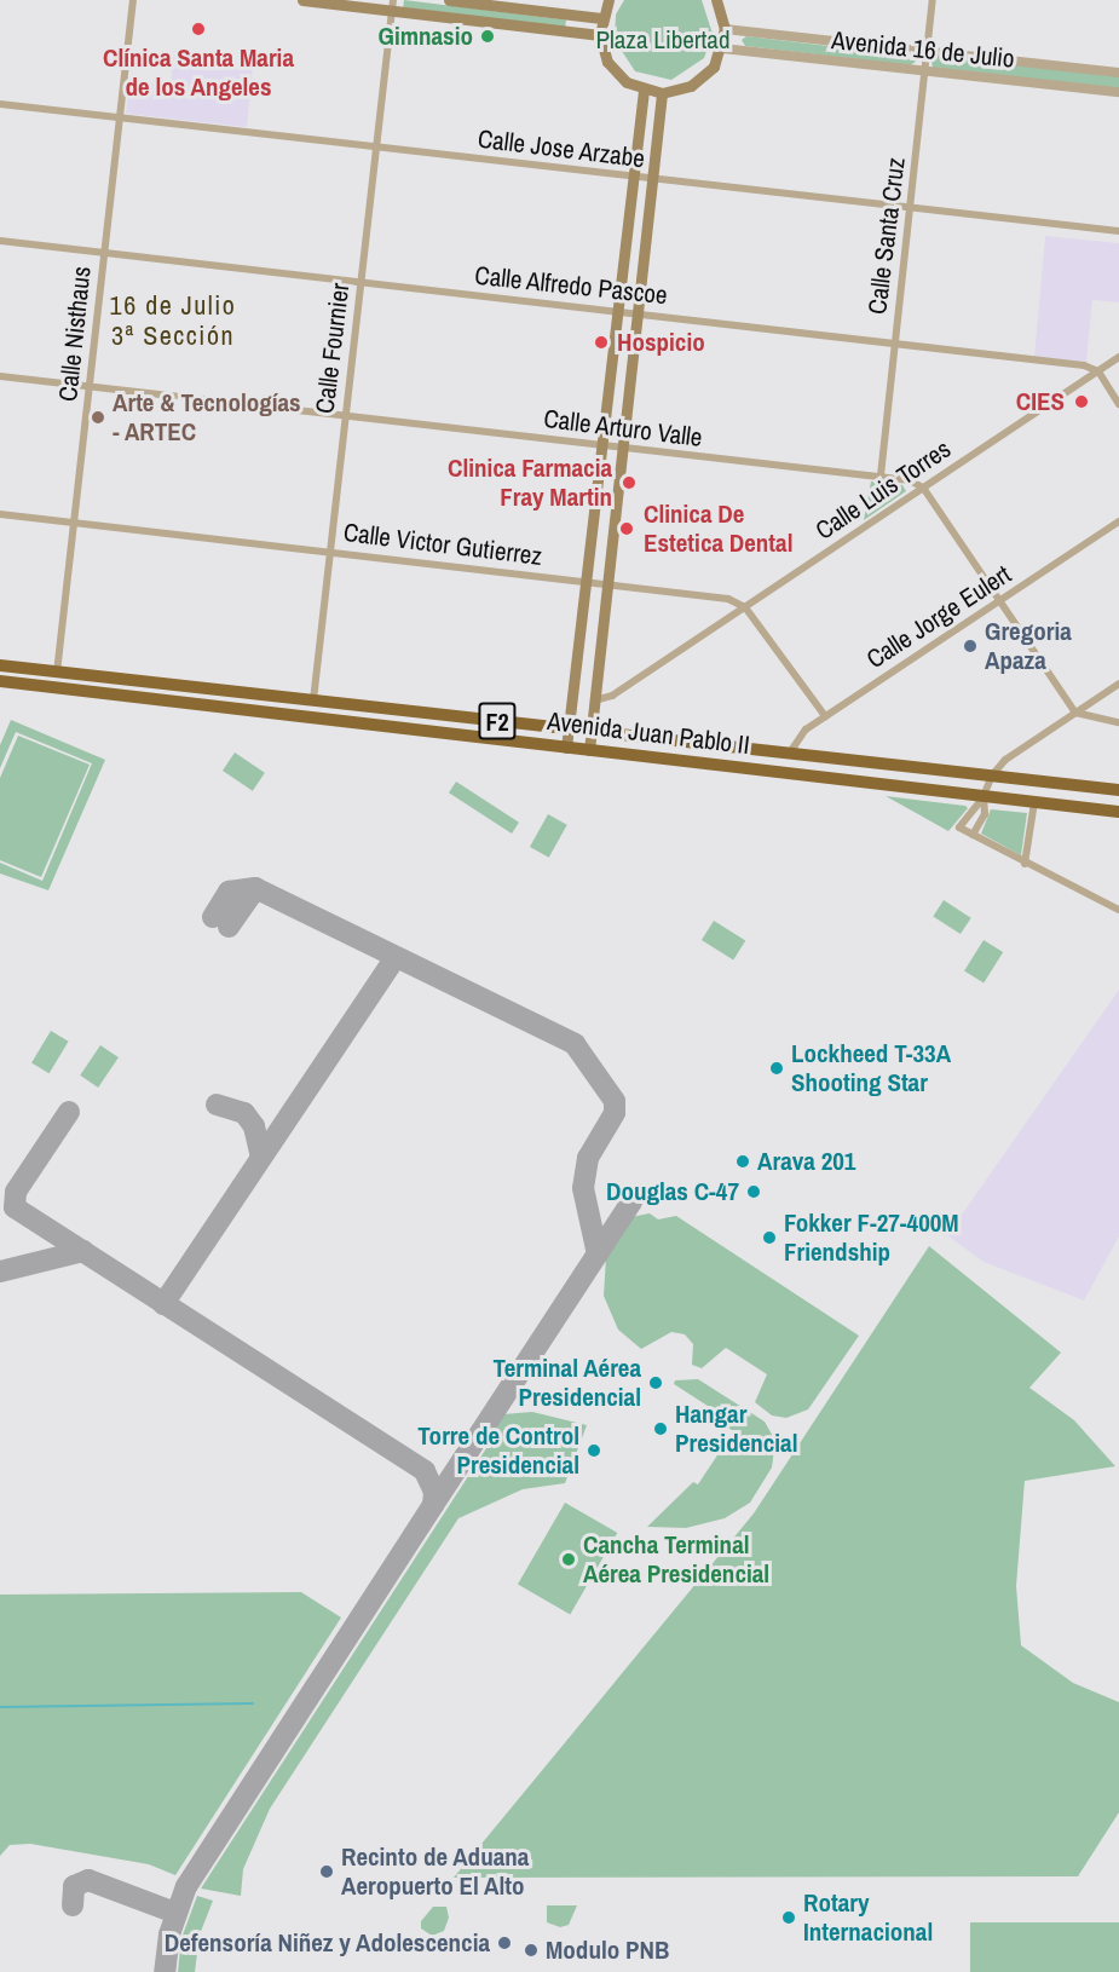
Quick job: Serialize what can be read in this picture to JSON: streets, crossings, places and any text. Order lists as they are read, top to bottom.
{
  "streets": {
    "highway": ["F2", "Avenida Juan Pablo II"],
    "street": [
      "Avenida 16 de Julio",
      "Calle Jose Arzabe",
      "Calle Santa Cruz",
      "Calle Alfredo Pascoe",
      "Calle Nisthaus",
      "Calle Fournier",
      "Calle Arturo Valle",
      "Calle Luis Torres",
      "Calle Victor Gutierrez",
      "Calle Jorge Eulert"
    ]
  },
  "crossings": [
    ["Avenida 16 de Julio", "Calle Santa Cruz"],
    ["Calle Jose Arzabe", "Calle Santa Cruz"],
    ["Calle Jose Arzabe", "Calle Nisthaus"],
    ["Calle Jose Arzabe", "Calle Fournier"],
    ["Calle Santa Cruz", "Calle Alfredo Pascoe"],
    ["Calle Santa Cruz", "Calle Arturo Valle"],
    ["Calle Alfredo Pascoe", "Calle Nisthaus"],
    ["Calle Alfredo Pascoe", "Calle Fournier"],
    ["Calle Alfredo Pascoe", "Calle Luis Torres"],
    ["Calle Nisthaus", "Calle Arturo Valle"],
    ["Calle Nisthaus", "Calle Victor Gutierrez"],
    ["Calle Nisthaus", "Avenida Juan Pablo II"],
    ["Calle Fournier", "Calle Arturo Valle"],
    ["Calle Fournier", "Calle Victor Gutierrez"],
    ["Calle Fournier", "Avenida Juan Pablo II"],
    ["Calle Arturo Valle", "Calle Luis Torres"],
    ["Calle Luis Torres", "Calle Victor Gutierrez"],
    ["Calle Jorge Eulert", "Avenida Juan Pablo II"]
  ],
  "districts": ["16 de Julio 3ª Sección"],
  "parks": ["Plaza Libertad"],
  "places": [
    "Clínica Santa Maria de los Angeles",
    "Gimnasio",
    "Hospicio",
    "CIES",
    "Arte & Tecnologías - ARTEC",
    "Clinica Farmacia Fray Martin",
    "Clinica De Estetica Dental",
    "Gregoria Apaza",
    "Lockheed T-33A Shooting Star",
    "Arava 201",
    "Douglas C-47",
    "Fokker F-27-400M Friendship",
    "Terminal Aérea Presidencial",
    "Hangar Presidencial",
    "Torre de Control Presidencial",
    "Cancha Terminal Aérea Presidencial",
    "Recinto de Aduana Aeropuerto El Alto",
    "Rotary Internacional",
    "Defensoría Niñez y Adolescencia",
    "Modulo PNB"
  ]
}
